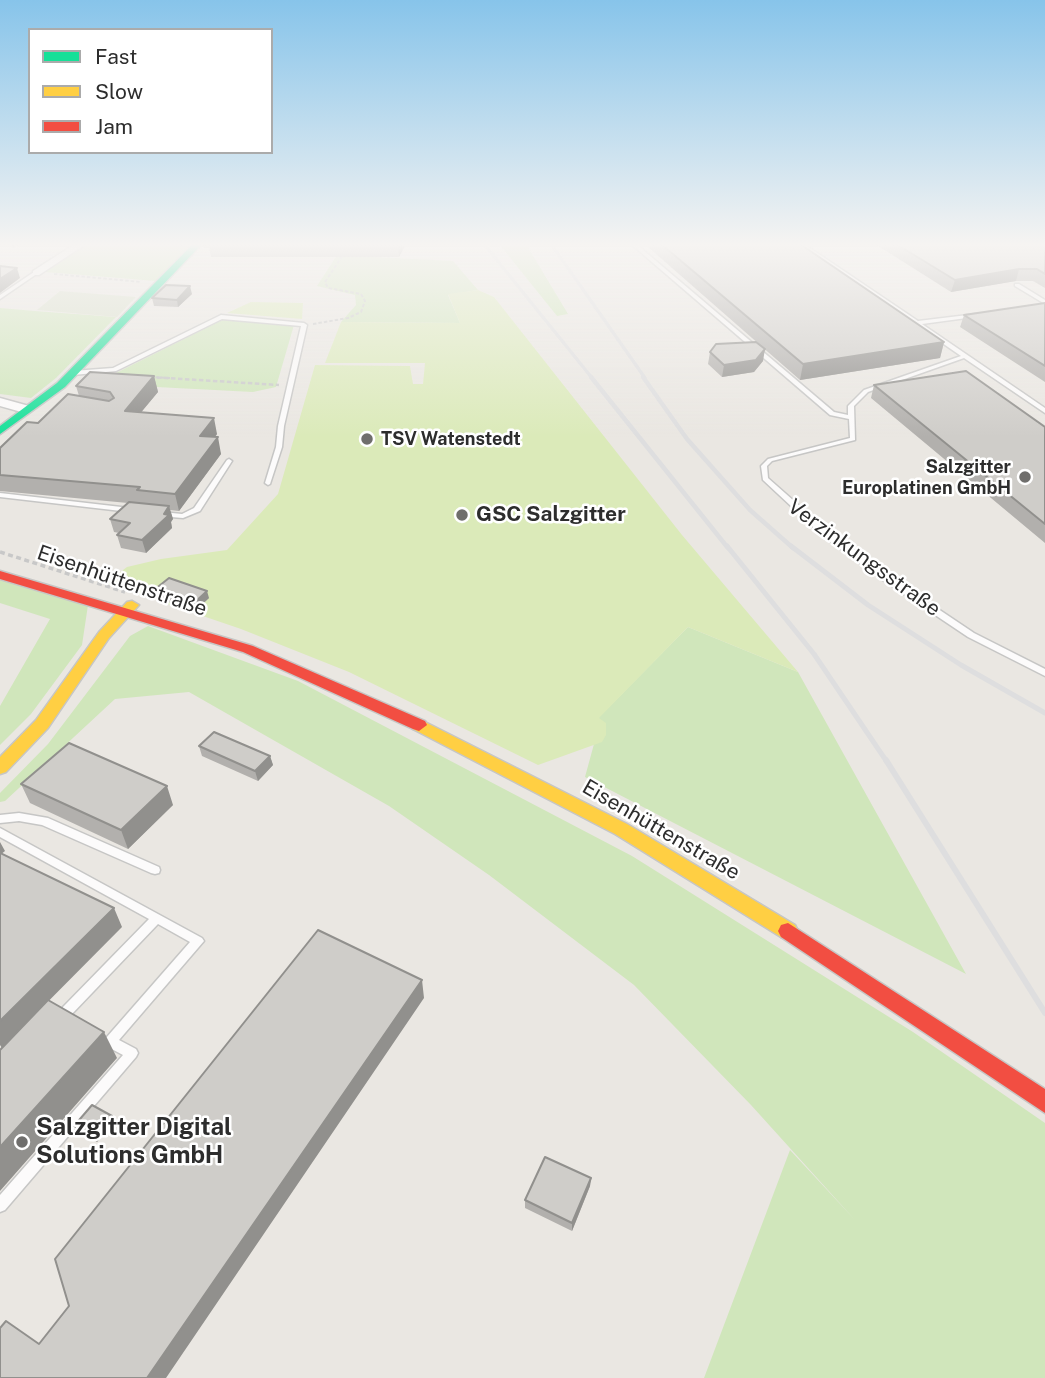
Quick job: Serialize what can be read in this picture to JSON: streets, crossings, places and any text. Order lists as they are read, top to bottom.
{
  "streets": {
    "street": ["Eisenhüttenstraße"],
    "lane": ["Verzinkungsstraße"]
  },
  "places": [
    "TSV Watenstedt",
    "Salzgitter Europlatinen GmbH",
    "GSC Salzgitter",
    "Salzgitter Digital Solutions GmbH"
  ],
  "legend": ["Fast", "Slow", "Jam"]
}
